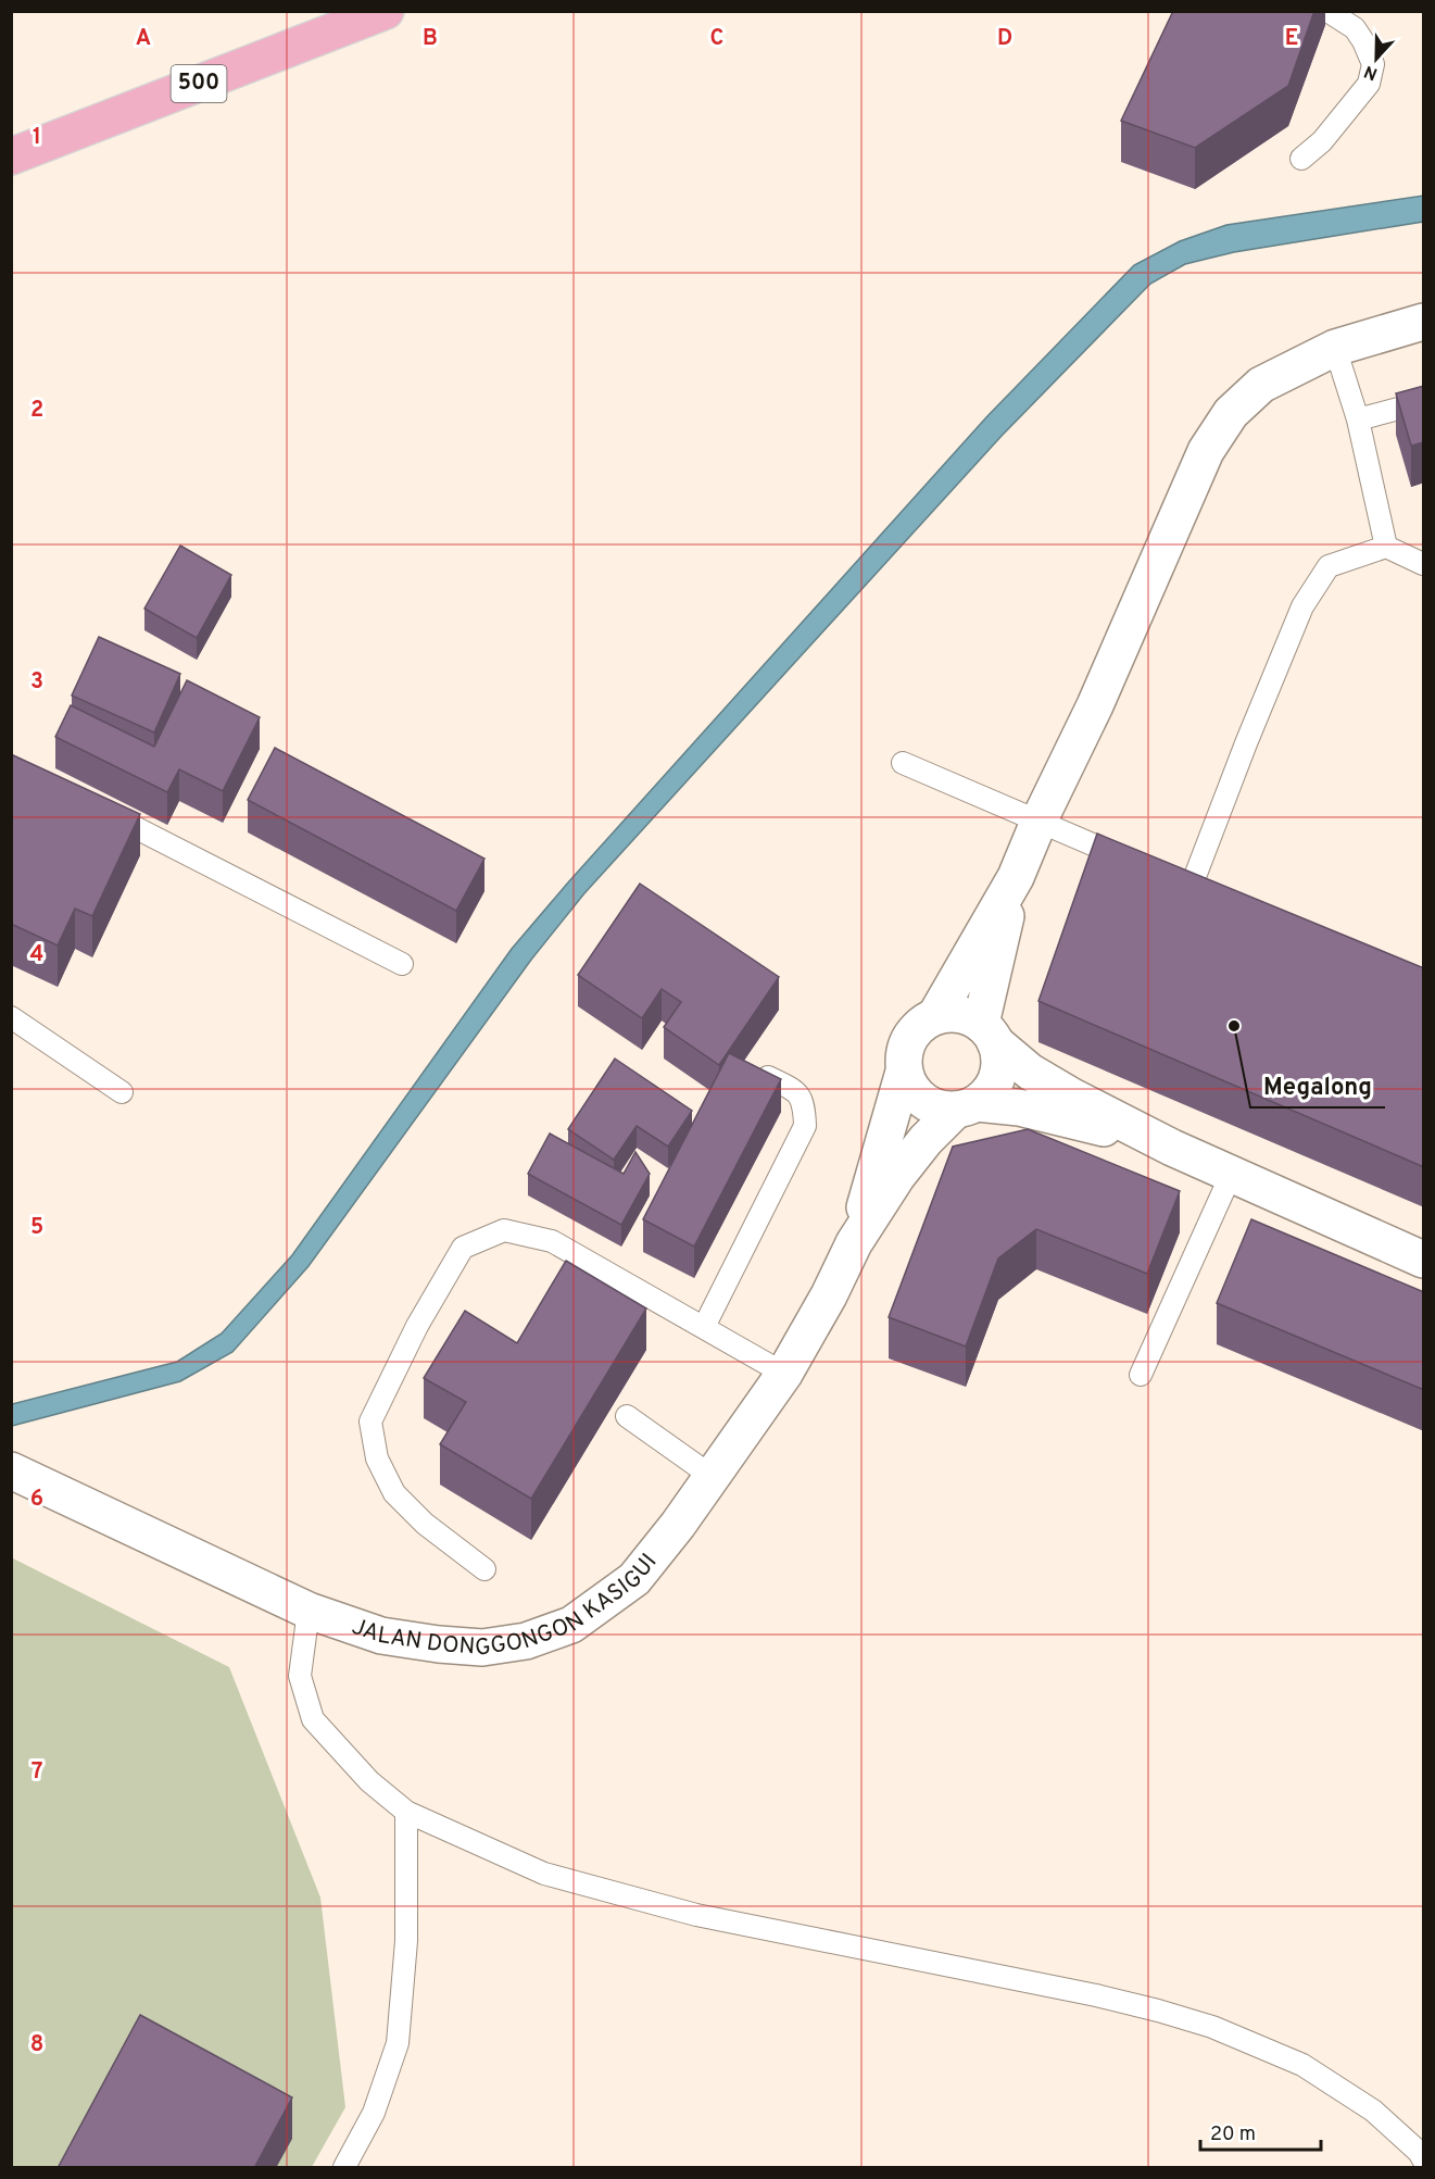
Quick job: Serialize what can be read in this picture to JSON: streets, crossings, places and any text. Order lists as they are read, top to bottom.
{
  "streets": {
    "main road": ["500"],
    "street": ["JALAN DONGGONGON KASIGUI"]
  },
  "places": ["Megalong"],
  "scale_bar": "20 m",
  "north": "bottom",
  "grid": {
    "columns": [
      "A",
      "B",
      "C",
      "D",
      "E"
    ],
    "rows": [
      "1",
      "2",
      "3",
      "4",
      "5",
      "6",
      "7",
      "8"
    ]
  }
}
